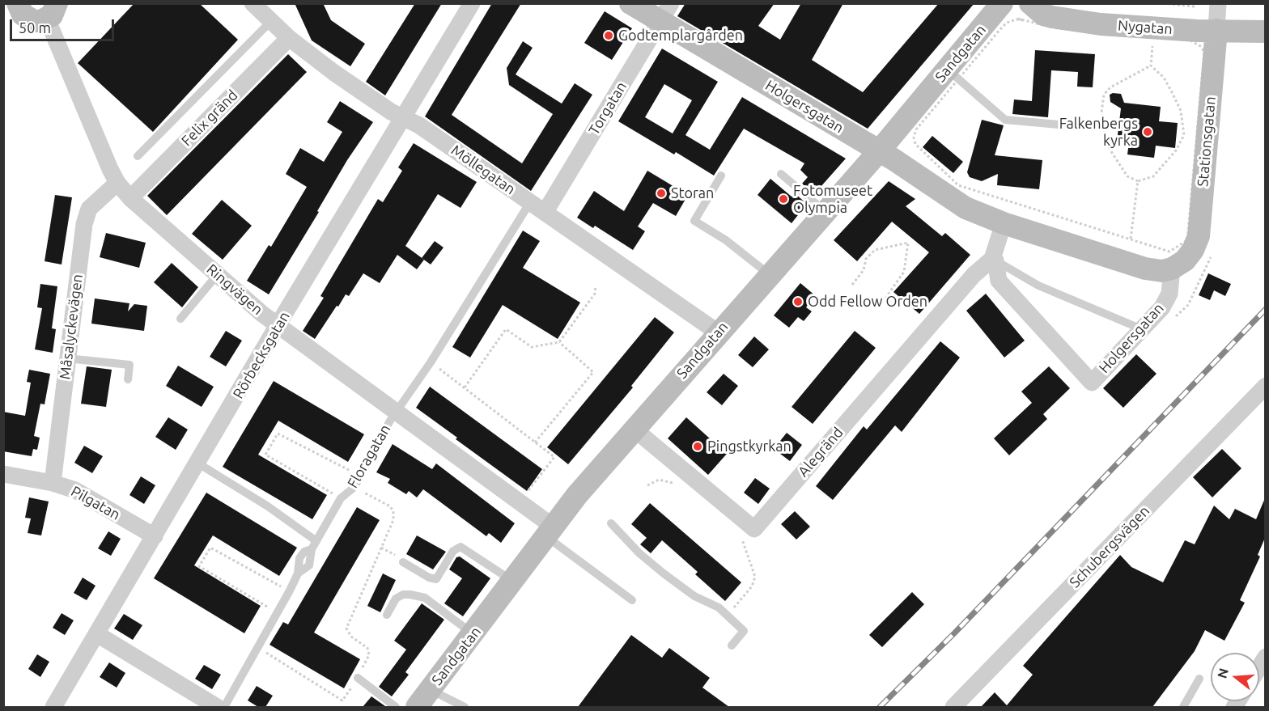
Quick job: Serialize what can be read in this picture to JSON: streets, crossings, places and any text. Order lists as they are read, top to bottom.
{
  "streets": {
    "main road": [
      "Nygatan",
      "Sandgatan",
      "Holgersgatan",
      "Stationsgatan"
    ],
    "street": [
      "Torgatan",
      "Felix gränd",
      "Möllegatan",
      "Ringvägen",
      "Måsalyckevägen",
      "Rörbecksgatan",
      "Alegränd",
      "Pilgatan",
      "Schubergsvägen"
    ],
    "lane": ["Floragatan"]
  },
  "crossings": [
    ["Nygatan", "Sandgatan"],
    ["Nygatan", "Stationsgatan"],
    ["Sandgatan", "Holgersgatan"],
    ["Sandgatan", "Möllegatan"],
    ["Sandgatan", "Ringvägen"],
    ["Sandgatan", "Alegränd"],
    ["Holgersgatan", "Torgatan"],
    ["Holgersgatan", "Stationsgatan"],
    ["Holgersgatan", "Alegränd"],
    ["Torgatan", "Möllegatan"],
    ["Felix gränd", "Möllegatan"],
    ["Felix gränd", "Ringvägen"],
    ["Möllegatan", "Rörbecksgatan"],
    ["Möllegatan", "Floragatan"],
    ["Ringvägen", "Måsalyckevägen"],
    ["Ringvägen", "Rörbecksgatan"],
    ["Ringvägen", "Floragatan"],
    ["Måsalyckevägen", "Pilgatan"],
    ["Rörbecksgatan", "Pilgatan"]
  ],
  "places": [
    "Godtemplargården",
    "Falkenbergs kyrka",
    "Storan",
    "Fotomuseet Olympia",
    "Odd Fellow Orden",
    "Pingstkyrkan"
  ],
  "scale_bar": "50 m",
  "north": "left"
}
